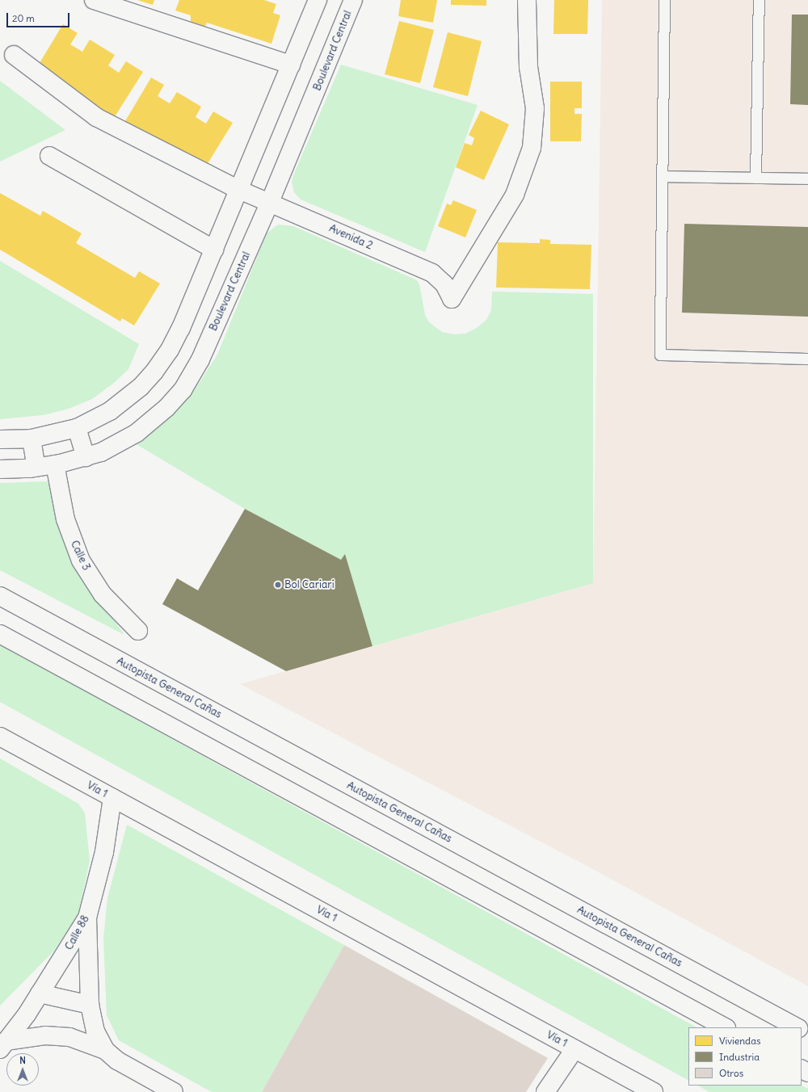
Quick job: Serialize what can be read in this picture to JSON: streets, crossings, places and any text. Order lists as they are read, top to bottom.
{
  "streets": {
    "main road": [
      "Boulevard Central",
      "Avenida 2",
      "Calle 3",
      "Autopista General Cañas",
      "Vía 1",
      "Calle 88"
    ]
  },
  "crossings": [
    ["Boulevard Central", "Avenida 2"],
    ["Boulevard Central", "Calle 3"],
    ["Vía 1", "Calle 88"]
  ],
  "places": ["Bol Cariari"],
  "legend": ["Viviendas", "Industria", "Otros"],
  "scale_bar": "20 m",
  "north": "top"
}
